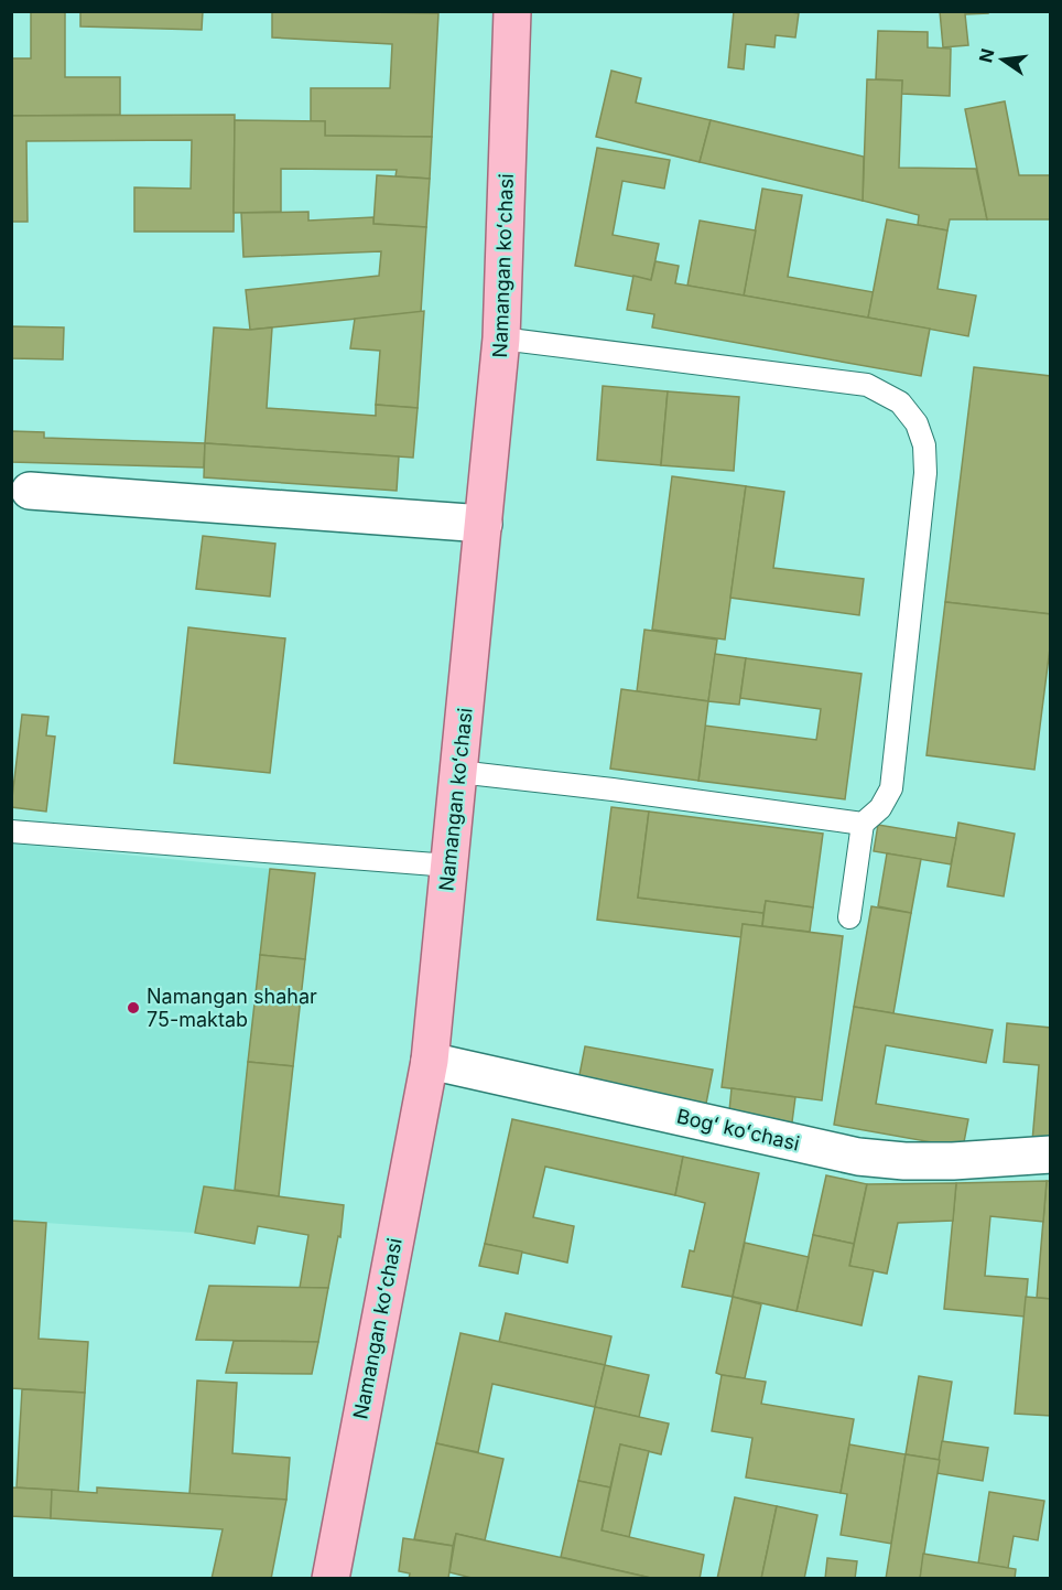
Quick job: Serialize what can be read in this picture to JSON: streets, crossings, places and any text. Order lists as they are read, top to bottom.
{
  "streets": {
    "main road": ["Namangan koʻchasi"],
    "street": ["Bogʻ koʻchasi"]
  },
  "crossings": [
    ["Namangan koʻchasi", "Bogʻ koʻchasi"]
  ],
  "places": ["Namangan shahar 75-maktab"],
  "north": "left"
}
